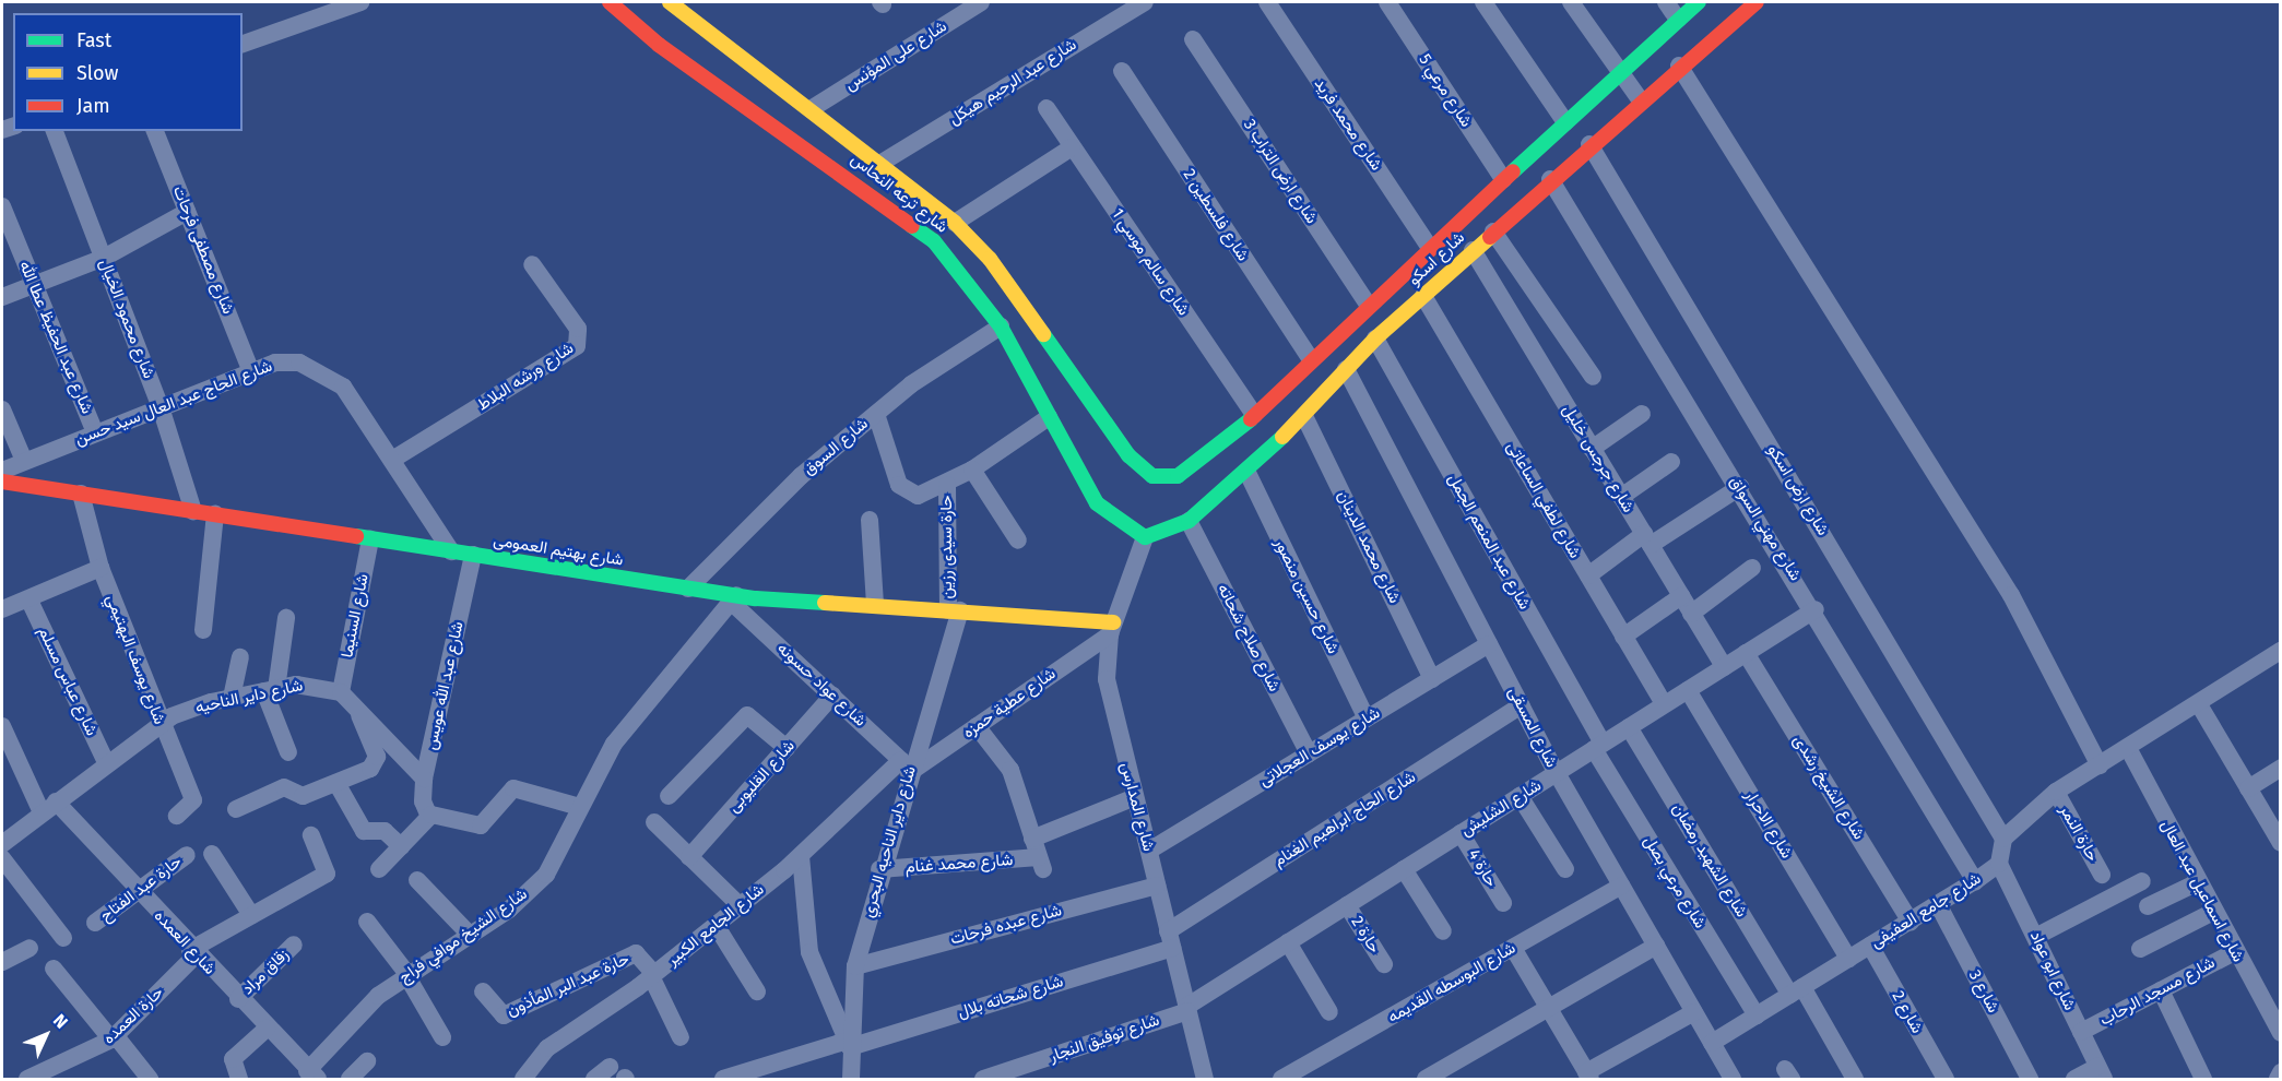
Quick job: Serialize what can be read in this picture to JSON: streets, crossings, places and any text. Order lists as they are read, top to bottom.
{
  "streets": {
    "main road": ["شارع ترعه النحاس", "شارع اسكو", "شارع بهتيم العمومى"],
    "street": [
      "شارع على المؤنس",
      "شارع عبد الرحيم هيكل",
      "شارع مرعي 5",
      "شارع محمد فريد",
      "شارع ارض التراب 3",
      "شارع فلسطين 2",
      "شارع مصطفى فرحات",
      "شارع سالم موسي 1",
      "شارع محمود الخيال",
      "شارع عبد الحفيظ عطا الله",
      "شارع ورشه البلاط",
      "شارع الحاج عبد العال سيد حسن",
      "شارع السوق",
      "شارع جرجس خليل",
      "شارع ارض اسكو",
      "شارع لطفي الساعاتى",
      "شارع مهني السواق",
      "شارع عبد المنعم الجمل",
      "حارة سيدى رزين",
      "شارع محمد الدينان",
      "شارع حسين منصور",
      "شارع السنيما",
      "شارع صلاح شحاته",
      "شارع يوسف البهتيمي",
      "شارع عباس مسلم",
      "شارع عواد حسونه",
      "شارع عبد الله عويس",
      "شارع داير الناحيه",
      "شارع عطية حمزه",
      "شارع المسقى",
      "شارع يوسف العجلاتى",
      "شارع القليوبى",
      "شارع الشيخ رشدى",
      "شارع المدارس",
      "شارع الشليش",
      "شارع الحاج ابراهيم الغنام",
      "شارع الاحرار",
      "حارة النمر",
      "شارع داير الناحيه البحري",
      "شارع الشهيد رمضان",
      "شارع محمد غنام",
      "حارة 4",
      "شارع مرعي بصل",
      "حارة عبد الفتاح",
      "شارع اسماعيل عبد العال",
      "شارع جامع العفيفى",
      "شارع الجامع الكبير",
      "شارع عبده فرحات",
      "حارة 2",
      "شارع الشيخ موافي فراج",
      "شارع العمده",
      "شارع ابو عواد",
      "زقاق مراد",
      "شارع البوسطه القديمه",
      "حارة عبد البر المأذون",
      "شارع 3",
      "شارع مسجد الرحاب",
      "شارع شحاته بلال",
      "شارع 2",
      "حارة العمده",
      "شارع توفيق النجار"
    ]
  },
  "crossings": [
    ["شارع على المؤنس", "شارع ترعه النحاس"],
    ["شارع عبد الرحيم هيكل", "شارع ترعه النحاس"],
    ["شارع مرعي 5", "شارع اسكو"],
    ["شارع محمد فريد", "شارع اسكو"],
    ["شارع ارض التراب 3", "شارع اسكو"],
    ["شارع ترعه النحاس", "شارع اسكو"],
    ["شارع ترعه النحاس", "شارع السوق"],
    ["شارع ترعه النحاس", "شارع المدارس"],
    ["شارع فلسطين 2", "شارع اسكو"],
    ["شارع مصطفى فرحات", "شارع الحاج عبد العال سيد حسن"],
    ["شارع اسكو", "شارع سالم موسي 1"],
    ["شارع اسكو", "شارع جرجس خليل"],
    ["شارع اسكو", "شارع ارض اسكو"],
    ["شارع اسكو", "شارع لطفي الساعاتى"],
    ["شارع اسكو", "شارع مهني السواق"],
    ["شارع اسكو", "شارع عبد المنعم الجمل"],
    ["شارع اسكو", "شارع محمد الدينان"],
    ["شارع اسكو", "شارع حسين منصور"],
    ["شارع اسكو", "شارع صلاح شحاته"],
    ["شارع اسكو", "شارع المسقى"],
    ["شارع اسكو", "شارع المدارس"],
    ["شارع محمود الخيال", "شارع الحاج عبد العال سيد حسن"],
    ["شارع محمود الخيال", "شارع بهتيم العمومى"],
    ["شارع عبد الحفيظ عطا الله", "شارع الحاج عبد العال سيد حسن"],
    ["شارع ورشه البلاط", "شارع الحاج عبد العال سيد حسن"],
    ["شارع الحاج عبد العال سيد حسن", "شارع بهتيم العمومى"],
    ["شارع السوق", "شارع بهتيم العمومى"],
    ["شارع جرجس خليل", "شارع الشليش"],
    ["شارع ارض اسكو", "شارع جامع العفيفى"],
    ["شارع لطفي الساعاتى", "شارع الشليش"],
    ["شارع مهني السواق", "شارع الشليش"],
    ["شارع مهني السواق", "شارع جامع العفيفى"],
    ["شارع عبد المنعم الجمل", "شارع الشليش"],
    ["شارع عبد المنعم الجمل", "شارع مرعي بصل"],
    ["حارة سيدى رزين", "شارع بهتيم العمومى"],
    ["حارة سيدى رزين", "شارع داير الناحيه البحري"],
    ["شارع محمد الدينان", "شارع يوسف العجلاتى"],
    ["شارع بهتيم العمومى", "شارع السنيما"],
    ["شارع بهتيم العمومى", "شارع يوسف البهتيمي"],
    ["شارع بهتيم العمومى", "شارع عواد حسونه"],
    ["شارع بهتيم العمومى", "شارع عبد الله عويس"],
    ["شارع بهتيم العمومى", "شارع عطية حمزه"],
    ["شارع بهتيم العمومى", "شارع المدارس"],
    ["شارع بهتيم العمومى", "شارع داير الناحيه البحري"],
    ["شارع بهتيم العمومى", "شارع الشيخ موافي فراج"],
    ["شارع حسين منصور", "شارع يوسف العجلاتى"],
    ["شارع السنيما", "شارع داير الناحيه"],
    ["شارع صلاح شحاته", "شارع يوسف العجلاتى"],
    ["شارع يوسف البهتيمي", "شارع داير الناحيه"],
    ["شارع عباس مسلم", "شارع داير الناحيه"],
    ["شارع عواد حسونه", "شارع عطية حمزه"],
    ["شارع عواد حسونه", "شارع القليوبى"],
    ["شارع عواد حسونه", "شارع داير الناحيه البحري"],
    ["شارع عواد حسونه", "شارع الجامع الكبير"],
    ["شارع عواد حسونه", "شارع الشيخ موافي فراج"],
    ["شارع عبد الله عويس", "شارع داير الناحيه"],
    ["شارع داير الناحيه", "شارع العمده"],
    ["شارع عطية حمزه", "شارع المدارس"],
    ["شارع عطية حمزه", "شارع داير الناحيه البحري"],
    ["شارع عطية حمزه", "شارع الجامع الكبير"],
    ["شارع المسقى", "شارع يوسف العجلاتى"],
    ["شارع المسقى", "شارع الشليش"],
    ["شارع المسقى", "شارع الحاج ابراهيم الغنام"],
    ["شارع المسقى", "شارع جامع العفيفى"],
    ["شارع المسقى", "شارع البوسطه القديمه"],
    ["شارع يوسف العجلاتى", "شارع المدارس"],
    ["شارع الشيخ رشدى", "شارع الشليش"],
    ["شارع الشيخ رشدى", "شارع جامع العفيفى"],
    ["شارع المدارس", "شارع الشليش"],
    ["شارع المدارس", "شارع الحاج ابراهيم الغنام"],
    ["شارع المدارس", "شارع عبده فرحات"],
    ["شارع المدارس", "شارع شحاته بلال"],
    ["شارع المدارس", "شارع توفيق النجار"],
    ["شارع الشليش", "شارع الاحرار"],
    ["شارع الشليش", "شارع الشهيد رمضان"],
    ["شارع الشليش", "حارة 4"],
    ["شارع الشليش", "شارع مرعي بصل"],
    ["شارع الشليش", "حارة 2"],
    ["شارع الشليش", "شارع توفيق النجار"],
    ["شارع الحاج ابراهيم الغنام", "شارع شحاته بلال"],
    ["شارع الاحرار", "شارع جامع العفيفى"],
    ["شارع داير الناحيه البحري", "شارع محمد غنام"],
    ["شارع داير الناحيه البحري", "شارع الجامع الكبير"],
    ["شارع داير الناحيه البحري", "شارع عبده فرحات"],
    ["شارع داير الناحيه البحري", "شارع شحاته بلال"],
    ["شارع الشهيد رمضان", "شارع جامع العفيفى"],
    ["شارع مرعي بصل", "شارع جامع العفيفى"],
    ["حارة عبد الفتاح", "شارع العمده"],
    ["شارع اسماعيل عبد العال", "شارع مسجد الرحاب"],
    ["شارع جامع العفيفى", "شارع ابو عواد"],
    ["شارع جامع العفيفى", "شارع 3"],
    ["شارع جامع العفيفى", "شارع 2"],
    ["شارع الجامع الكبير", "حارة عبد البر المأذون"],
    ["شارع الشيخ موافي فراج", "شارع العمده"],
    ["شارع العمده", "زقاق مراد"],
    ["شارع العمده", "حارة العمده"],
    ["شارع ابو عواد", "شارع مسجد الرحاب"]
  ],
  "legend": ["Fast", "Slow", "Jam"],
  "north": "top right"
}
